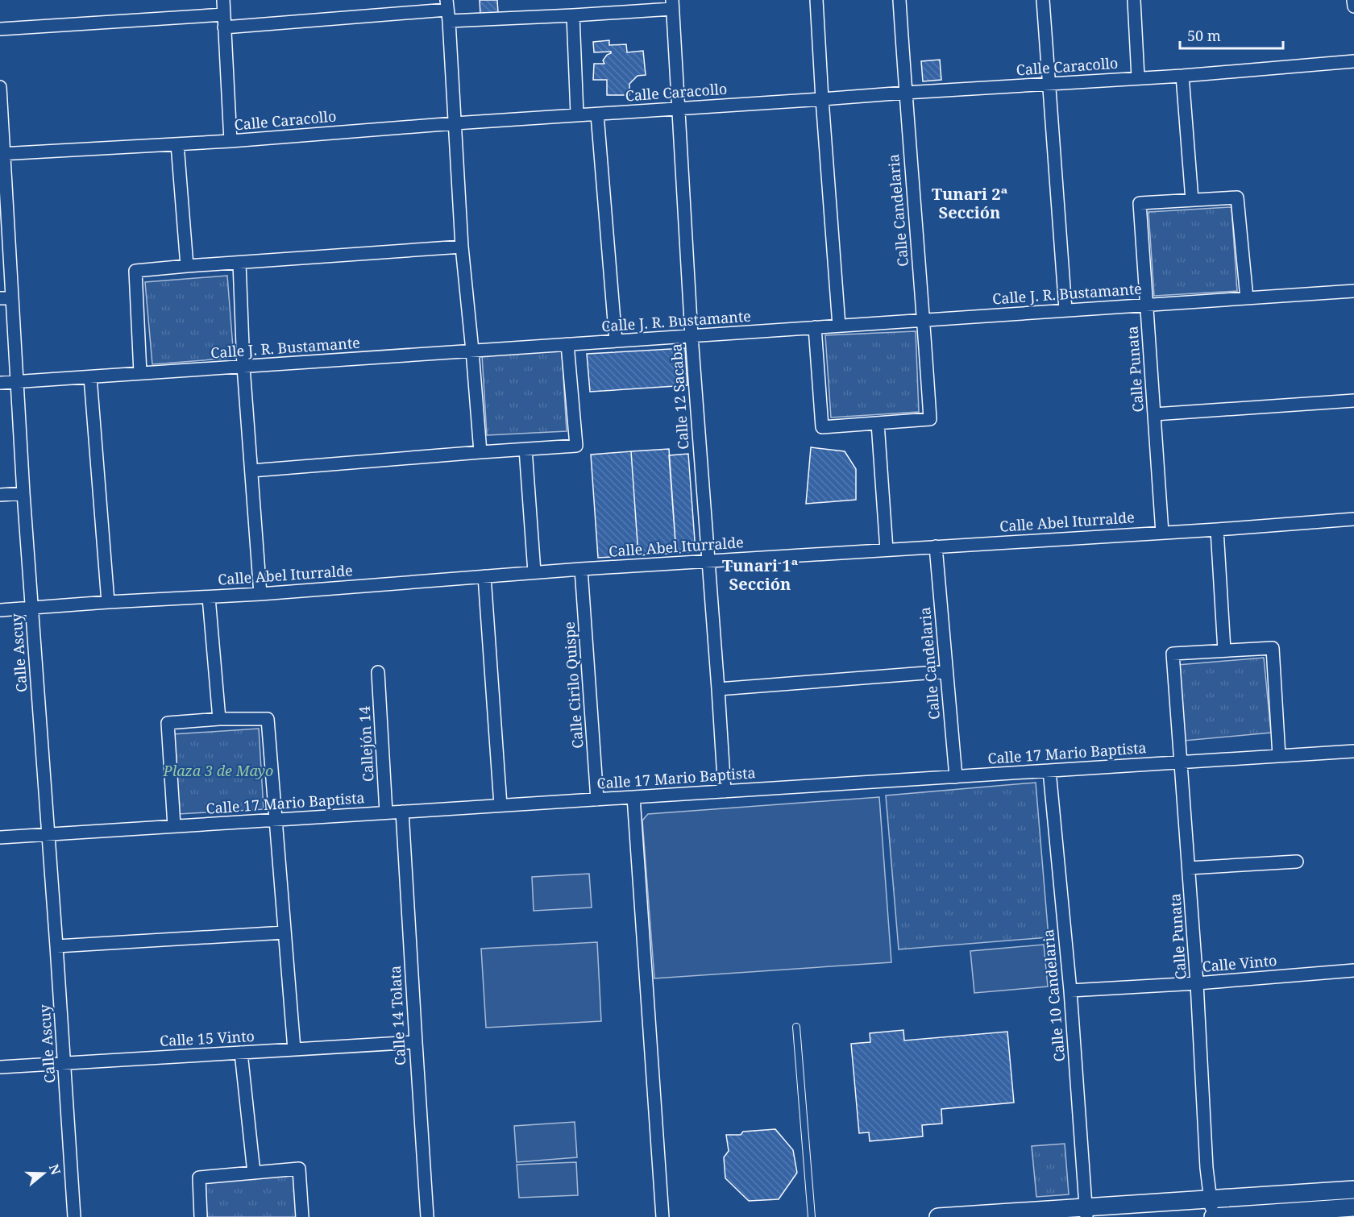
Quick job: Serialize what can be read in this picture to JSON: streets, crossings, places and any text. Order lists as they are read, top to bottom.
{
  "streets": {
    "street": [
      "Calle Caracollo",
      "Calle Candelaria",
      "Calle J. R. Bustamante",
      "Calle Punata",
      "Calle 12 Sacaba",
      "Calle Abel Iturralde",
      "Calle Ascuy",
      "Calle Cirilo Quispe",
      "Callejón 14",
      "Calle 17 Mario Baptista",
      "Calle Vinto",
      "Calle 10 Candelaria",
      "Calle 14 Tolata",
      "Calle 15 Vinto"
    ]
  },
  "crossings": [
    ["Calle Caracollo", "Calle Candelaria"],
    ["Calle Caracollo", "Calle 12 Sacaba"],
    ["Calle Caracollo", "Calle Ascuy"],
    ["Calle Candelaria", "Calle J. R. Bustamante"],
    ["Calle Candelaria", "Calle Abel Iturralde"],
    ["Calle Candelaria", "Calle 17 Mario Baptista"],
    ["Calle J. R. Bustamante", "Calle Punata"],
    ["Calle J. R. Bustamante", "Calle 12 Sacaba"],
    ["Calle J. R. Bustamante", "Calle Ascuy"],
    ["Calle Punata", "Calle Abel Iturralde"],
    ["Calle Punata", "Calle 17 Mario Baptista"],
    ["Calle Punata", "Calle Vinto"],
    ["Calle 12 Sacaba", "Calle Abel Iturralde"],
    ["Calle 12 Sacaba", "Calle 17 Mario Baptista"],
    ["Calle Abel Iturralde", "Calle Ascuy"],
    ["Calle Abel Iturralde", "Calle Cirilo Quispe"],
    ["Calle Ascuy", "Calle 17 Mario Baptista"],
    ["Calle Ascuy", "Calle 15 Vinto"],
    ["Calle Cirilo Quispe", "Calle 17 Mario Baptista"],
    ["Callejón 14", "Calle 17 Mario Baptista"],
    ["Calle 17 Mario Baptista", "Calle 10 Candelaria"],
    ["Calle 17 Mario Baptista", "Calle 14 Tolata"],
    ["Calle Vinto", "Calle 10 Candelaria"],
    ["Calle 14 Tolata", "Calle 15 Vinto"]
  ],
  "districts": ["Tunari 2ª Sección", "Tunari 1ª Sección"],
  "parks": ["Plaza 3 de Mayo"],
  "scale_bar": "50 m",
  "north": "right"
}
